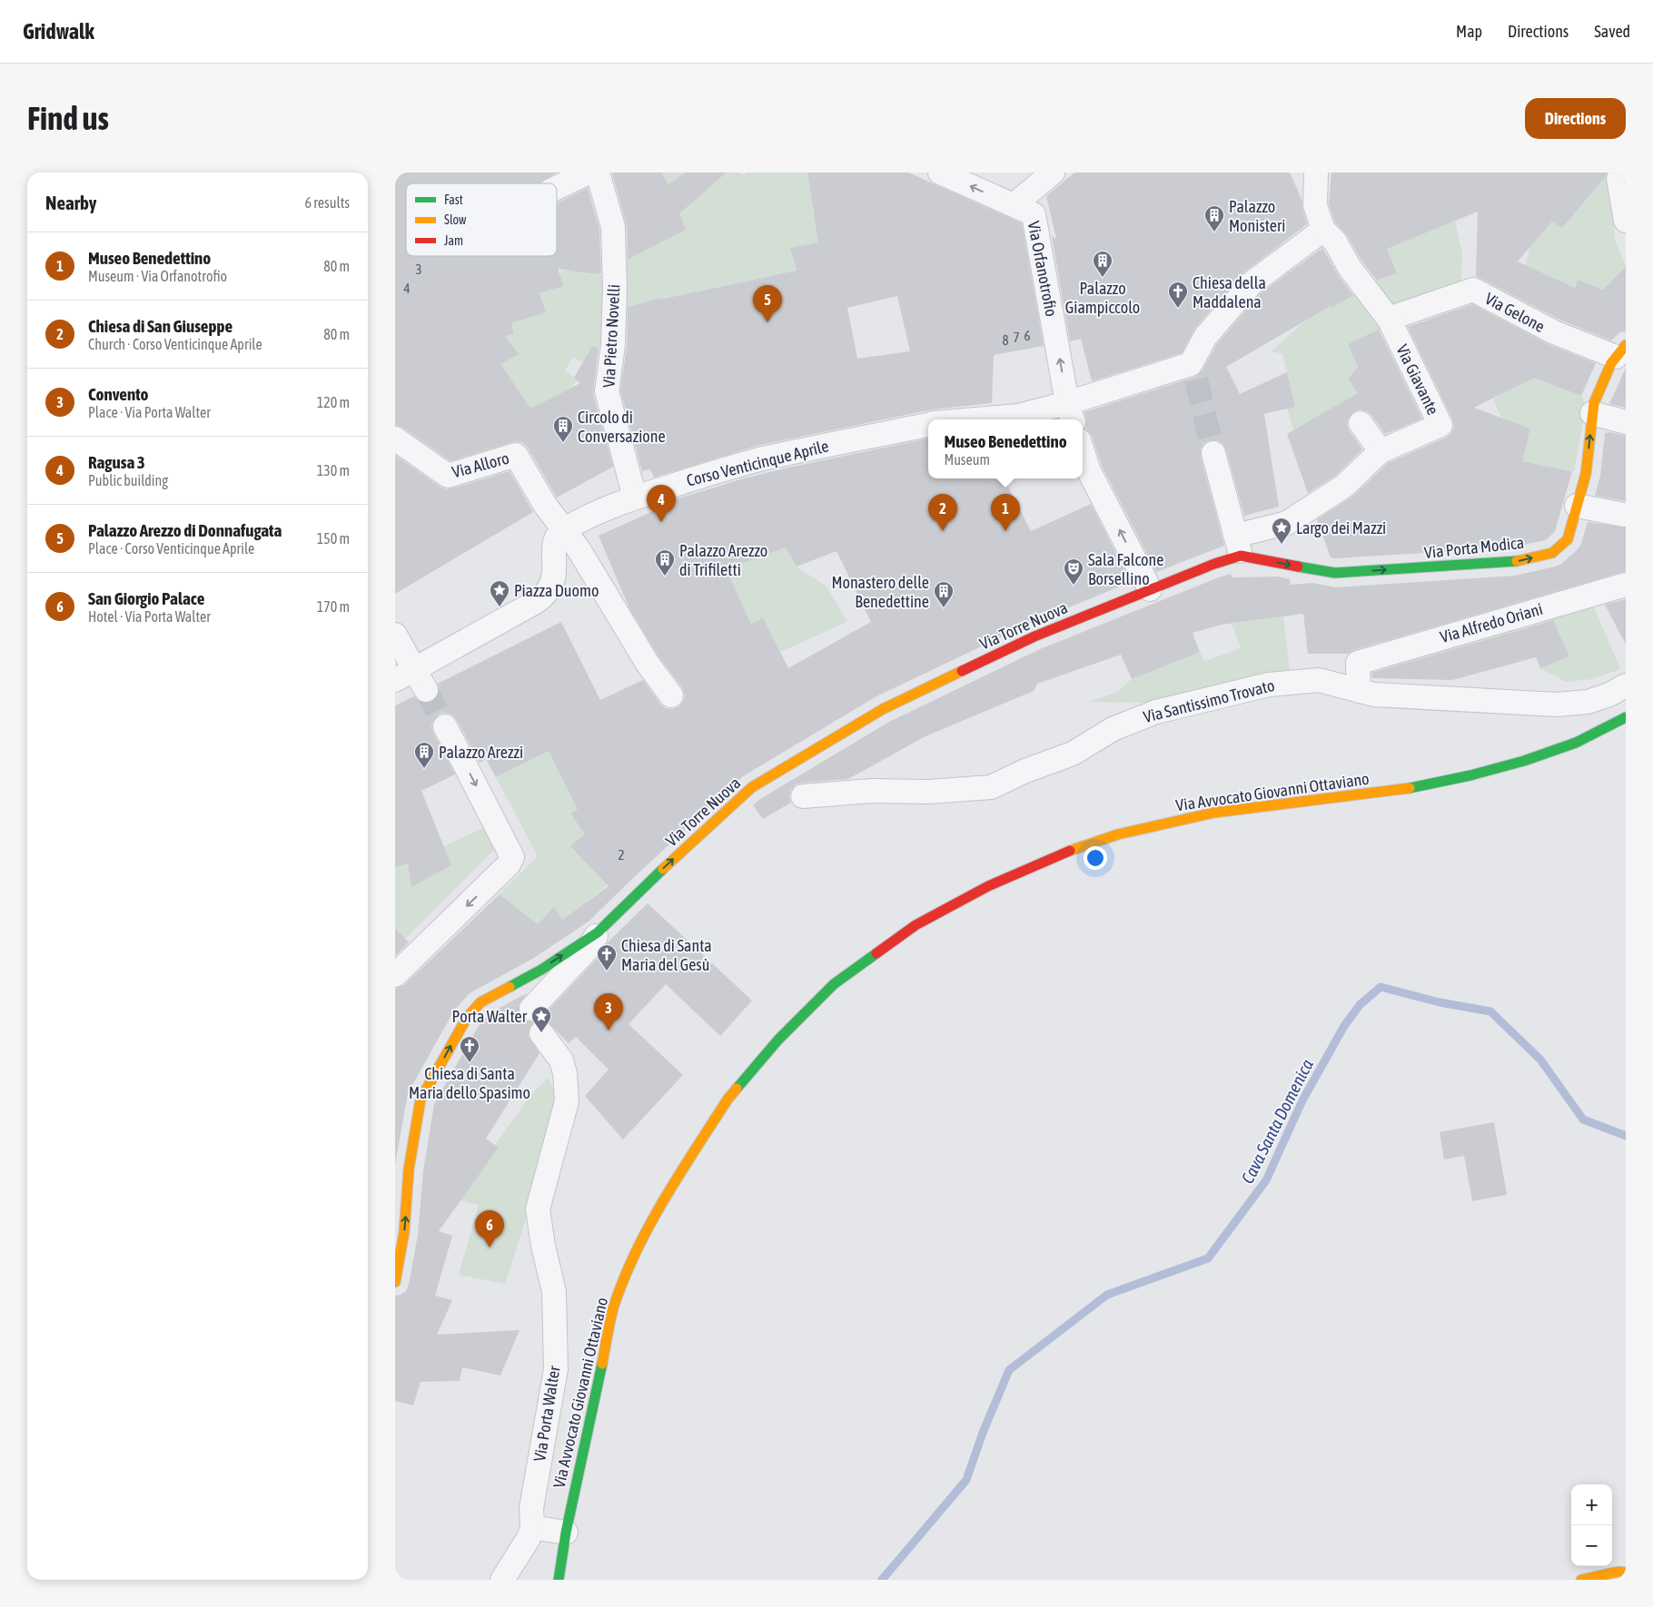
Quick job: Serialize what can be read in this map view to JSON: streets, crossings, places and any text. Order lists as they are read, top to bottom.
{
  "streets": {
    "street": [
      "Via Orfanotrofio",
      "Via Gelone",
      "Via Pietro Novelli",
      "Via Giavante",
      "Corso Venticinque Aprile",
      "Via Alloro",
      "Via Porta Modica",
      "Via Alfredo Oriani",
      "Via Torre Nuova",
      "Via Santissimo Trovato",
      "Via Avvocato Giovanni Ottaviano",
      "Via Porta Walter"
    ]
  },
  "crossings": [
    ["Via Orfanotrofio", "Corso Venticinque Aprile"],
    ["Via Gelone", "Via Giavante"],
    ["Via Gelone", "Via Porta Modica"],
    ["Via Pietro Novelli", "Corso Venticinque Aprile"],
    ["Via Giavante", "Via Porta Modica"],
    ["Via Giavante", "Via Torre Nuova"],
    ["Corso Venticinque Aprile", "Via Alloro"],
    ["Via Porta Modica", "Via Torre Nuova"],
    ["Via Alfredo Oriani", "Via Santissimo Trovato"]
  ],
  "one_way": ["Via Orfanotrofio", "Via Porta Modica", "Via Torre Nuova"],
  "water": ["Cava Santa Domenica"],
  "places": {
    "building": [
      "Palazzo Monisteri",
      "Palazzo Giampiccolo",
      "Circolo di Conversazione",
      "Palazzo Arezzo di Trifiletti",
      "Monastero delle Benedettine",
      "Palazzo Arezzi"
    ],
    "church": ["Chiesa della Maddalena", "Chiesa di Santa Maria del Gesù", "Chiesa di Santa Maria dello Spasimo"],
    "place": ["Largo dei Mazzi", "Piazza Duomo", "Porta Walter"],
    "theatre": ["Sala Falcone Borsellino"]
  },
  "house_numbers": [
    "3",
    "4",
    "6",
    "7",
    "8",
    "2"
  ],
  "legend": ["Fast", "Slow", "Jam"],
  "page": {
    "header": "Gridwalk",
    "nav": ["Map", "Directions", "Saved"],
    "buttons": "Directions",
    "title": "Find us",
    "heading": ["Nearby", "6 results"],
    "list": [
      {
        "mark": "1",
        "name": "Museo Benedettino",
        "note": "Museum · Via Orfanotrofio",
        "value": "80 m"
      },
      {
        "mark": "2",
        "name": "Chiesa di San Giuseppe",
        "note": "Church · Corso Venticinque Aprile",
        "value": "80 m"
      },
      {
        "mark": "3",
        "name": "Convento",
        "note": "Place · Via Porta Walter",
        "value": "120 m"
      },
      {
        "mark": "4",
        "name": "Ragusa 3",
        "note": "Public building",
        "value": "130 m"
      },
      {
        "mark": "5",
        "name": "Palazzo Arezzo di Donnafugata",
        "note": "Place · Corso Venticinque Aprile",
        "value": "150 m"
      },
      {
        "mark": "6",
        "name": "San Giorgio Palace",
        "note": "Hotel · Via Porta Walter",
        "value": "170 m"
      }
    ],
    "pins": [
      "5",
      "4",
      "1",
      "2",
      "3",
      "6"
    ],
    "popup": ["Museo Benedettino", "Museum"],
    "map_buttons": ["+", "−"]
  }
}
